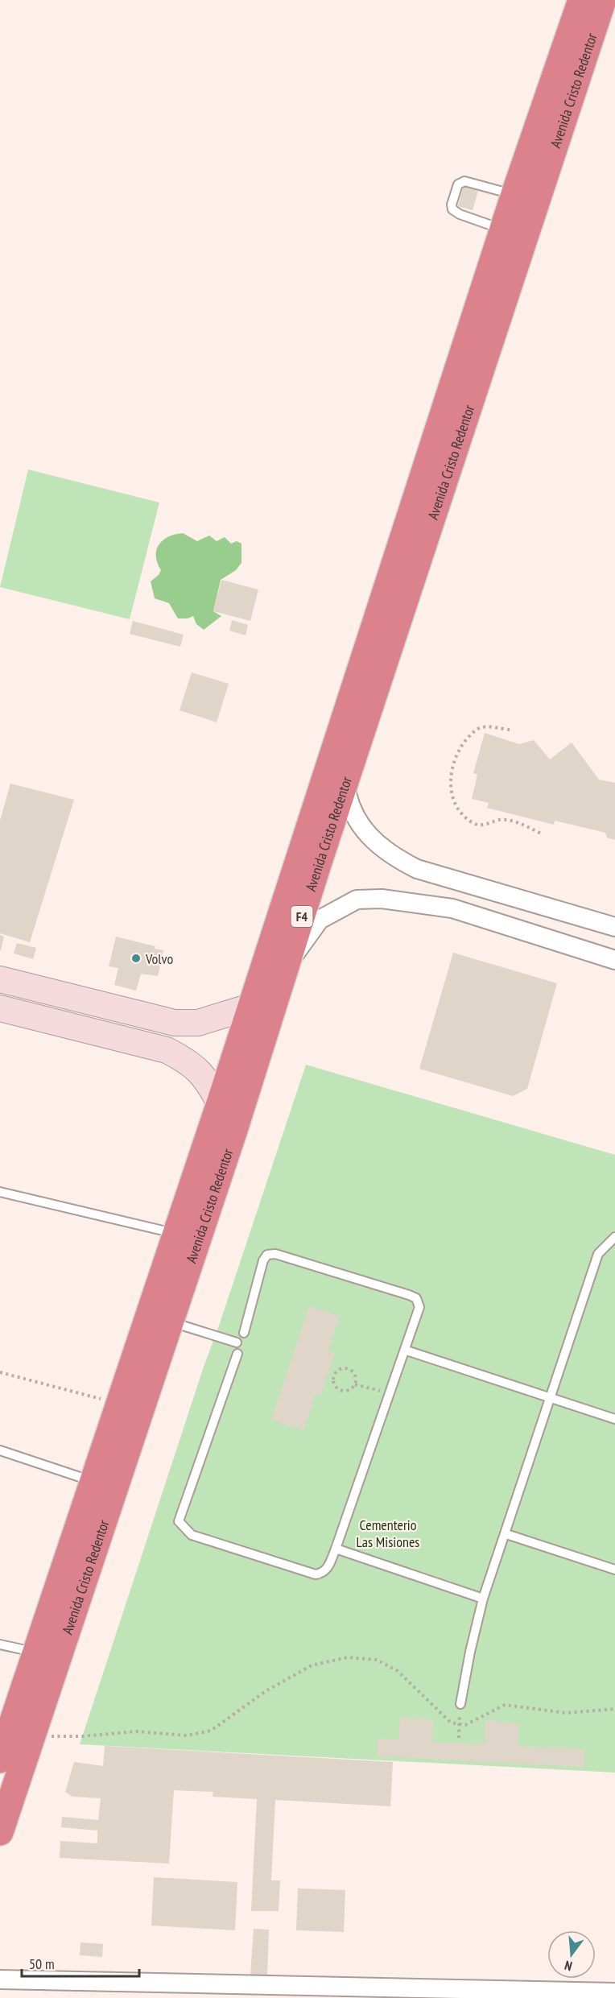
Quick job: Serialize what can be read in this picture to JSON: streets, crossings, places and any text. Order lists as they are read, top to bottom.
{
  "streets": {
    "highway": ["Avenida Cristo Redentor", "F4"]
  },
  "parks": ["Cementerio Las Misiones"],
  "places": ["Volvo"],
  "scale_bar": "50 m",
  "north": "bottom"
}
